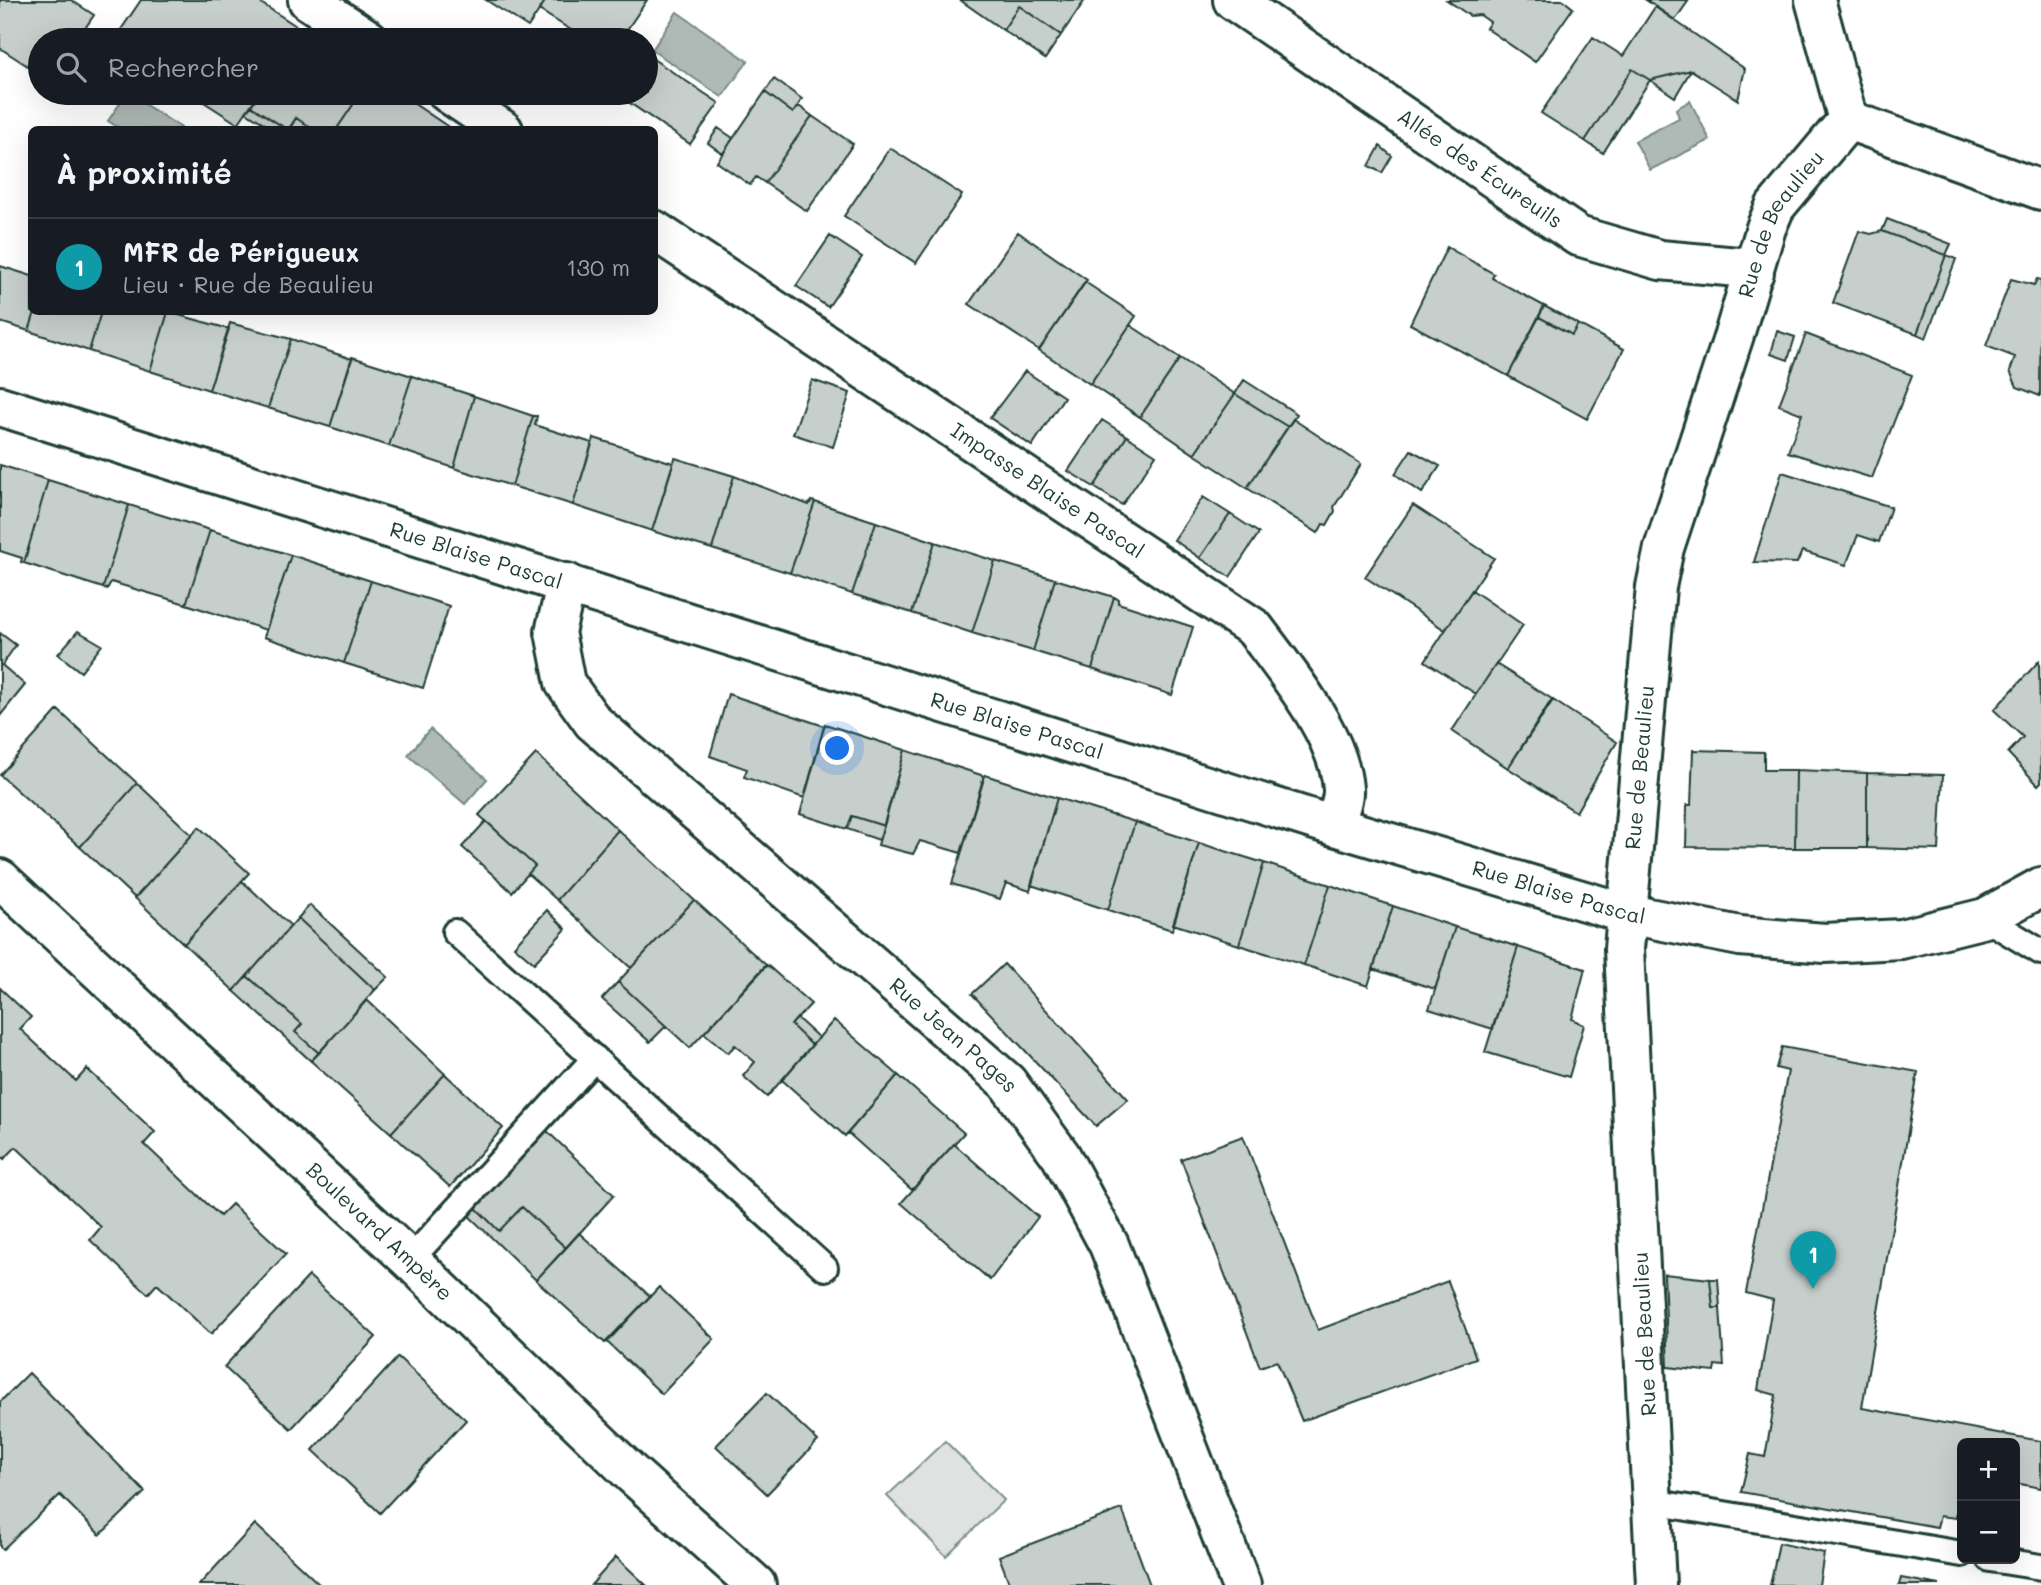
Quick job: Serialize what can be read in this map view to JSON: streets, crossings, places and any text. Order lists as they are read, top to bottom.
{
  "streets": {
    "street": [
      "Allée des Écureuils",
      "Rue de Beaulieu",
      "Impasse Blaise Pascal",
      "Rue Blaise Pascal",
      "Rue Jean Pages",
      "Boulevard Ampère"
    ]
  },
  "crossings": [
    ["Allée des Écureuils", "Rue de Beaulieu"],
    ["Rue de Beaulieu", "Rue Blaise Pascal"],
    ["Impasse Blaise Pascal", "Rue Blaise Pascal"],
    ["Rue Blaise Pascal", "Rue Jean Pages"]
  ],
  "page": {
    "search": "Rechercher",
    "heading": "À proximité",
    "list": [
      {
        "mark": "1",
        "name": "MFR de Périgueux",
        "note": "Lieu · Rue de Beaulieu",
        "value": "130 m"
      }
    ],
    "pins": "1",
    "map_buttons": ["+", "−"]
  }
}
